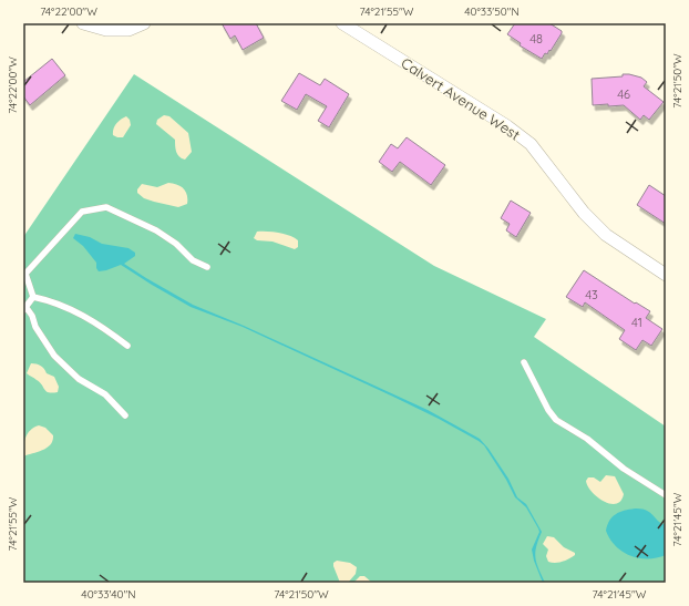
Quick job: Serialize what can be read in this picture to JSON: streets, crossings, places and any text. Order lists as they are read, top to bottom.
{
  "streets": {
    "street": ["Calvert Avenue West"]
  },
  "house_numbers": [
    "48",
    "46",
    "43",
    "41"
  ],
  "coordinates": [
    "74°22'00\"W",
    "74°21'55\"W",
    "40°33'50\"N",
    "74°21'50\"W",
    "74°21'45\"W",
    "40°33'40\"N"
  ]
}
